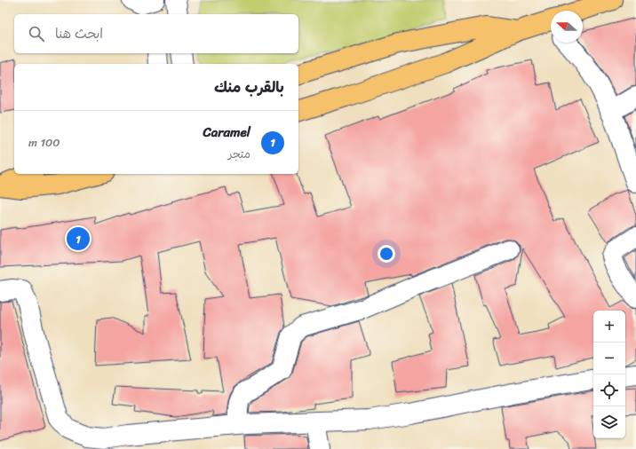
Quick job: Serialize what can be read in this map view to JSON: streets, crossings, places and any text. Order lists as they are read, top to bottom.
{
  "north": "left",
  "page": {
    "search": "ابحث هنا",
    "heading": "بالقرب منك",
    "list": [
      {
        "mark": "1",
        "name": "Caramel",
        "note": "متجر",
        "value": "100 m"
      }
    ],
    "pins": "1",
    "map_buttons": ["+", "−"]
  }
}
